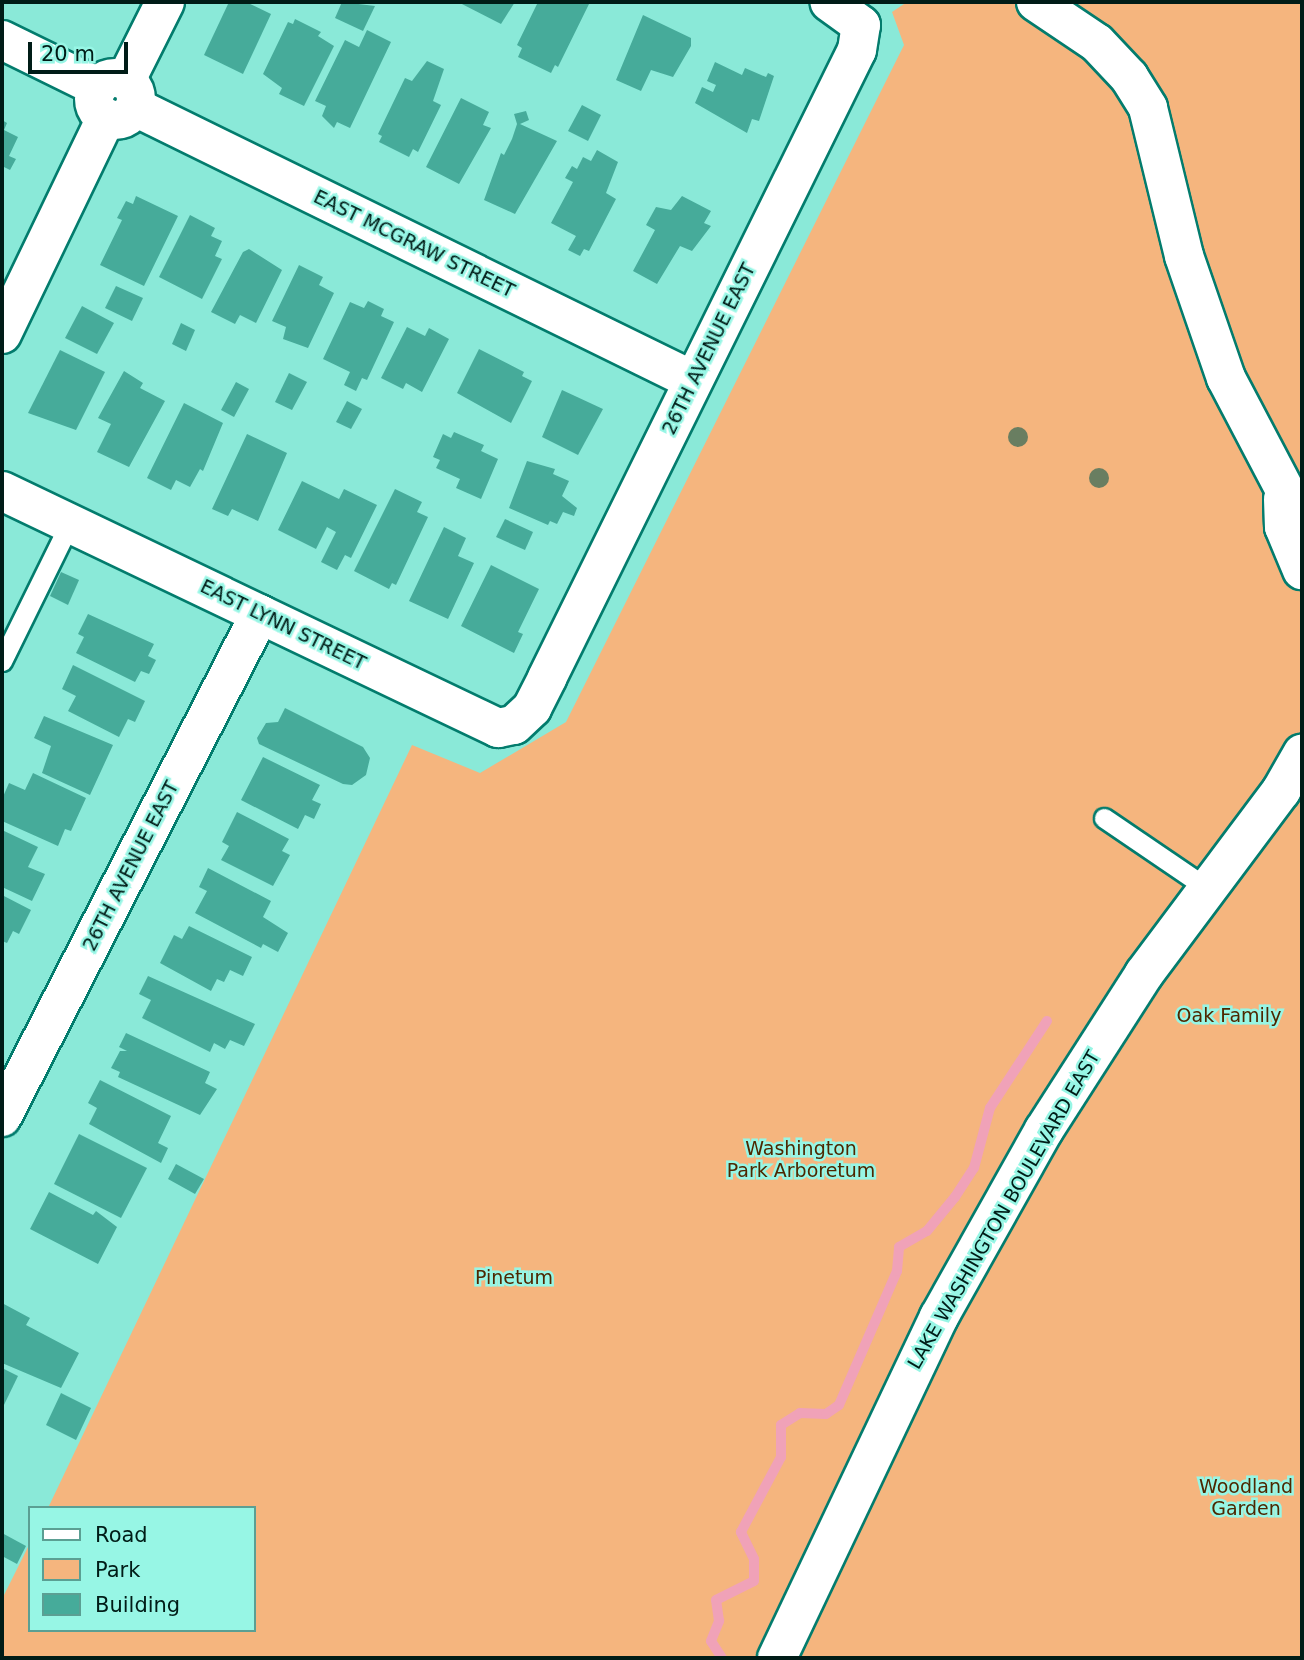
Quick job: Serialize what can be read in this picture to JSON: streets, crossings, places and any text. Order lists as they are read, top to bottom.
{
  "streets": {
    "street": [
      "EAST MCGRAW STREET",
      "26TH AVENUE EAST",
      "EAST LYNN STREET",
      "LAKE WASHINGTON BOULEVARD EAST"
    ]
  },
  "crossings": [
    ["EAST MCGRAW STREET", "26TH AVENUE EAST"],
    ["26TH AVENUE EAST", "EAST LYNN STREET"]
  ],
  "parks": [
    "Oak Family",
    "Washington Park Arboretum",
    "Pinetum",
    "Woodland Garden"
  ],
  "legend": ["Road", "Park", "Building"],
  "scale_bar": "20 m"
}
